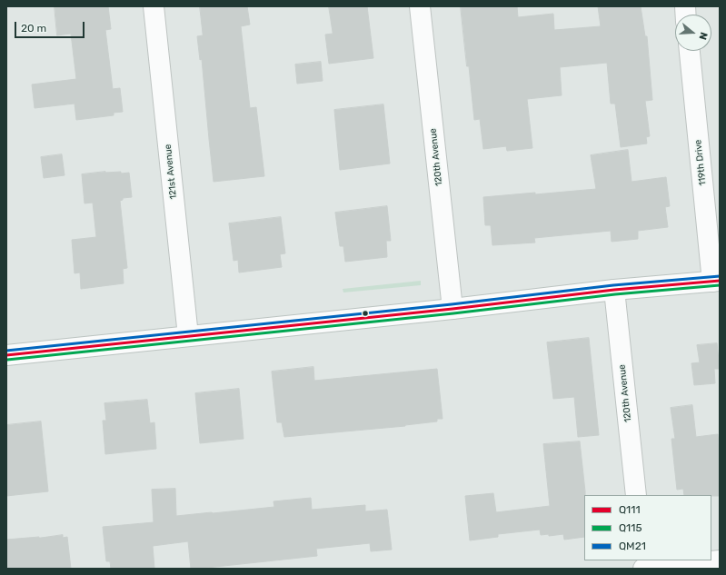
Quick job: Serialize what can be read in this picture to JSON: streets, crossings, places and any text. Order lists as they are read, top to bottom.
{
  "streets": {
    "street": ["120th Avenue", "119th Drive", "121st Avenue"]
  },
  "lines": ["transit line QM21", "transit line Q111", "transit line Q115"],
  "legend": ["Q111", "Q115", "QM21"],
  "scale_bar": "20 m",
  "north": "right"
}
